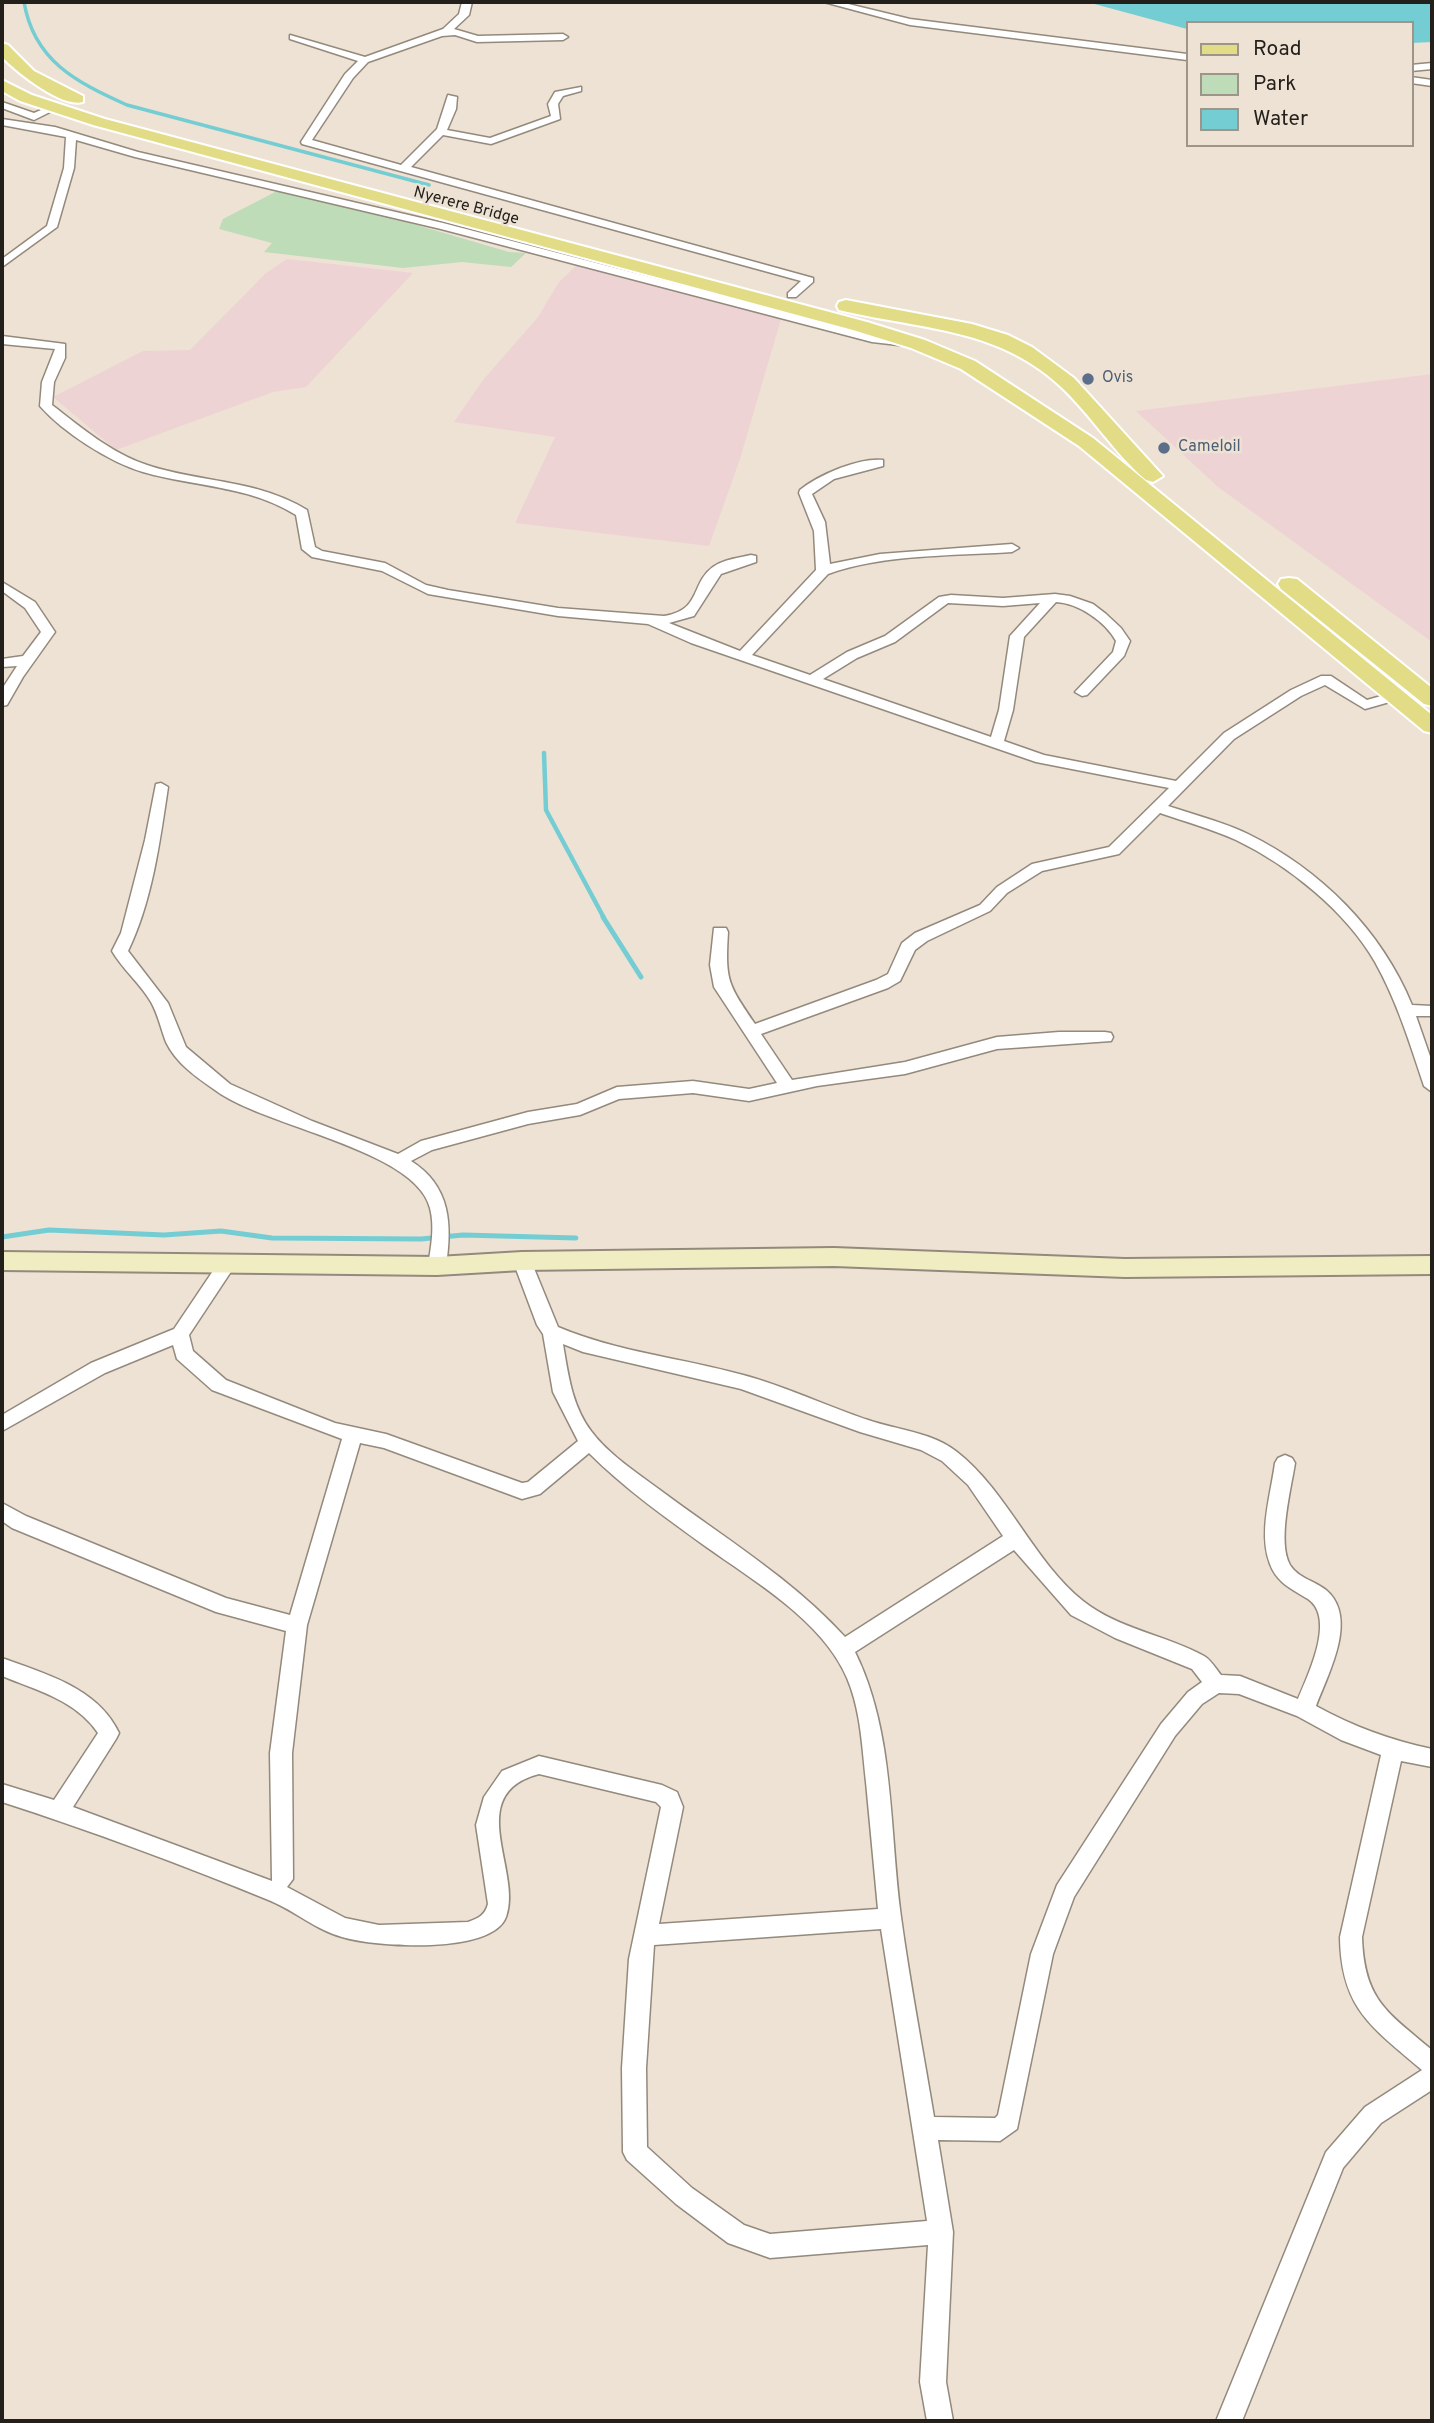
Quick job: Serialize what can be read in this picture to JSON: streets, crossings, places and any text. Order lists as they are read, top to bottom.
{
  "streets": {
    "main road": ["Nyerere Bridge"]
  },
  "places": ["Ovis", "Cameloil"],
  "legend": ["Road", "Park", "Water"]
}
